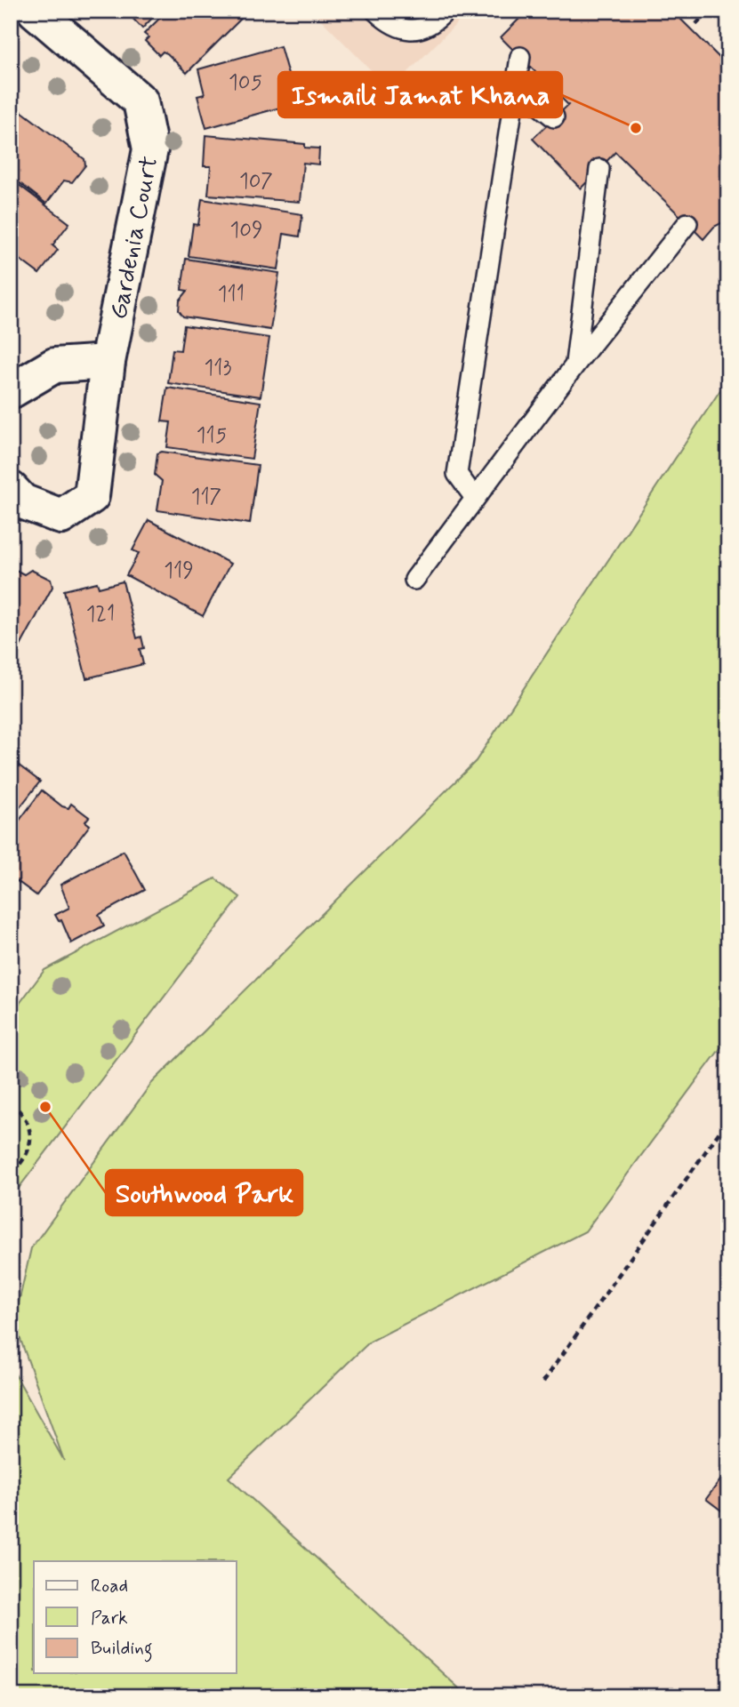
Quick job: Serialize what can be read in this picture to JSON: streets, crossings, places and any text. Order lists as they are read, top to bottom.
{
  "streets": {
    "street": ["Gardenia Court"]
  },
  "places": ["Ismaili Jamat Khana", "Southwood Park"],
  "house_numbers": [
    "105",
    "107",
    "109",
    "111",
    "113",
    "115",
    "117",
    "119",
    "121"
  ],
  "legend": ["Road", "Park", "Building"]
}
